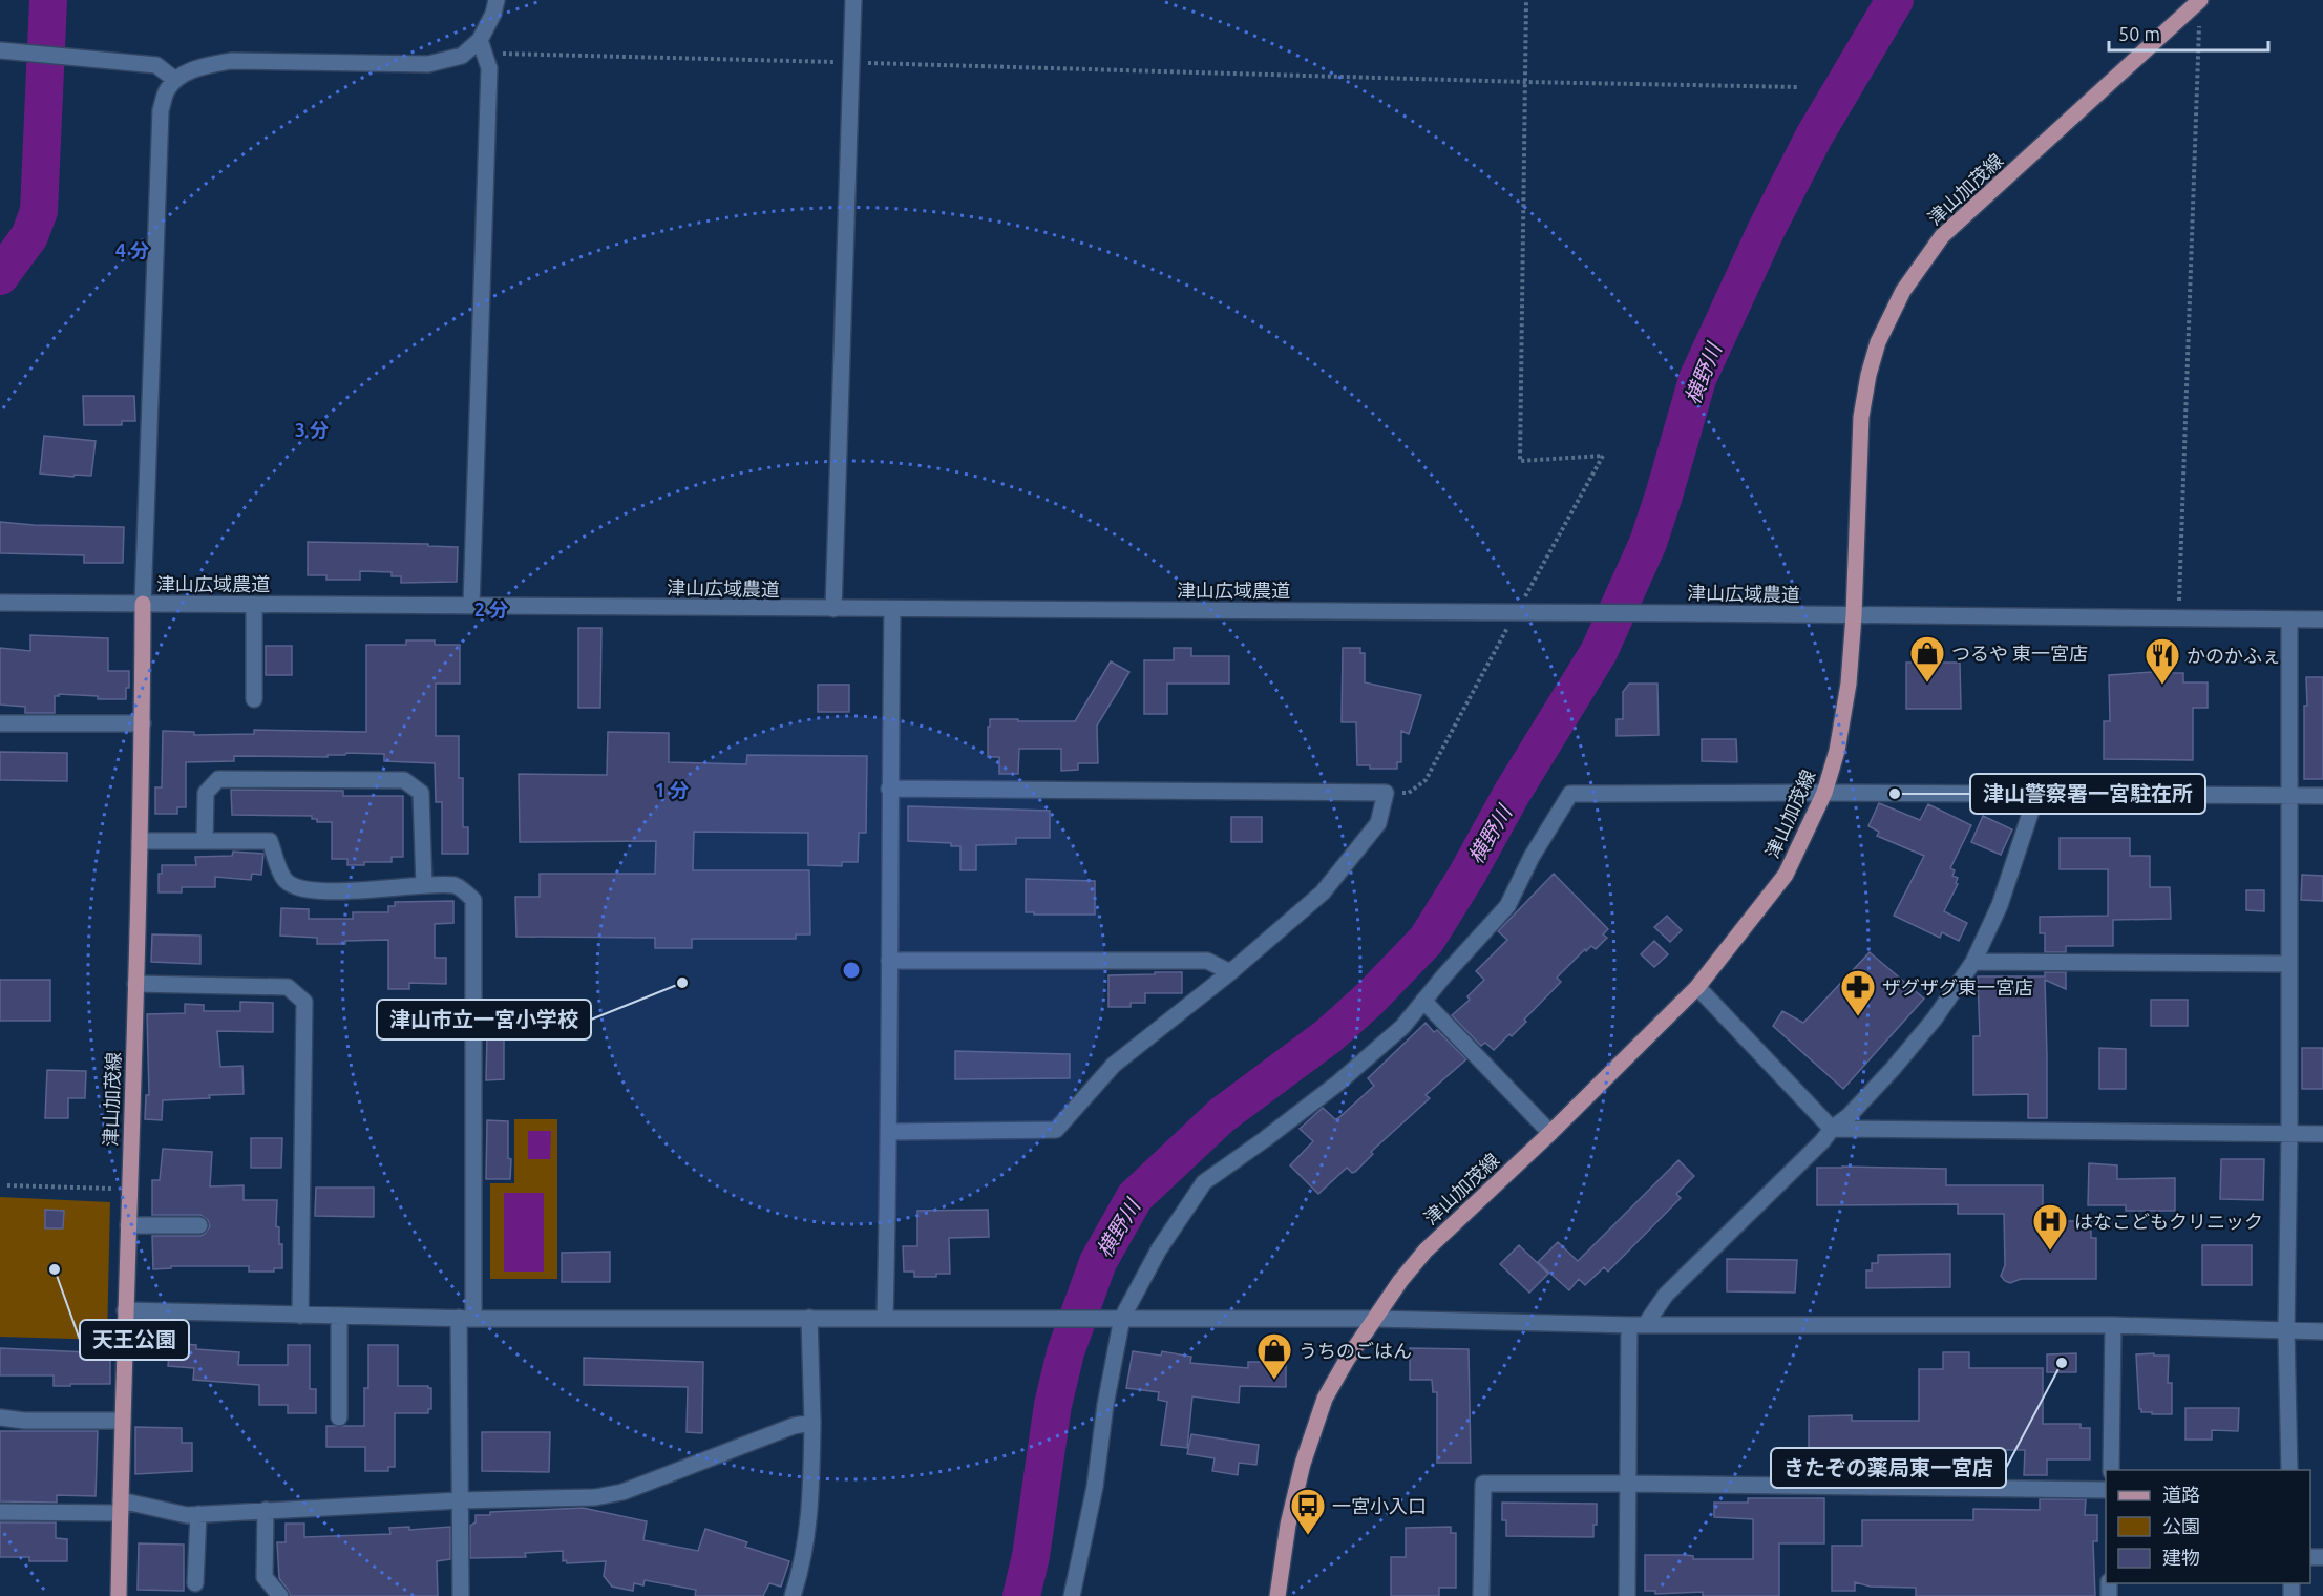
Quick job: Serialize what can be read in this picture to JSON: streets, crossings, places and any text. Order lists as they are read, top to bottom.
{
  "streets": {
    "main road": ["津山加茂線"],
    "street": ["津山広域農道"]
  },
  "crossings": [
    ["津山加茂線", "津山広域農道"]
  ],
  "water": ["横野川"],
  "places": {
    "shop": ["つるや 東一宮店", "うちのごはん"],
    "restaurant": ["かのかふぇ"],
    "other": [
      "津山警察署一宮駐在所",
      "津山市立一宮小学校",
      "天王公園",
      "きたぞの薬局東一宮店"
    ],
    "pharmacy": ["ザグザグ東一宮店"],
    "hospital": ["はなこどもクリニック"],
    "bus stop": ["一宮小入口"]
  },
  "legend": ["道路", "公園", "建物"],
  "scale_bar": "50 m",
  "rings": [
    "4 分",
    "3 分",
    "2 分",
    "1 分"
  ]
}
